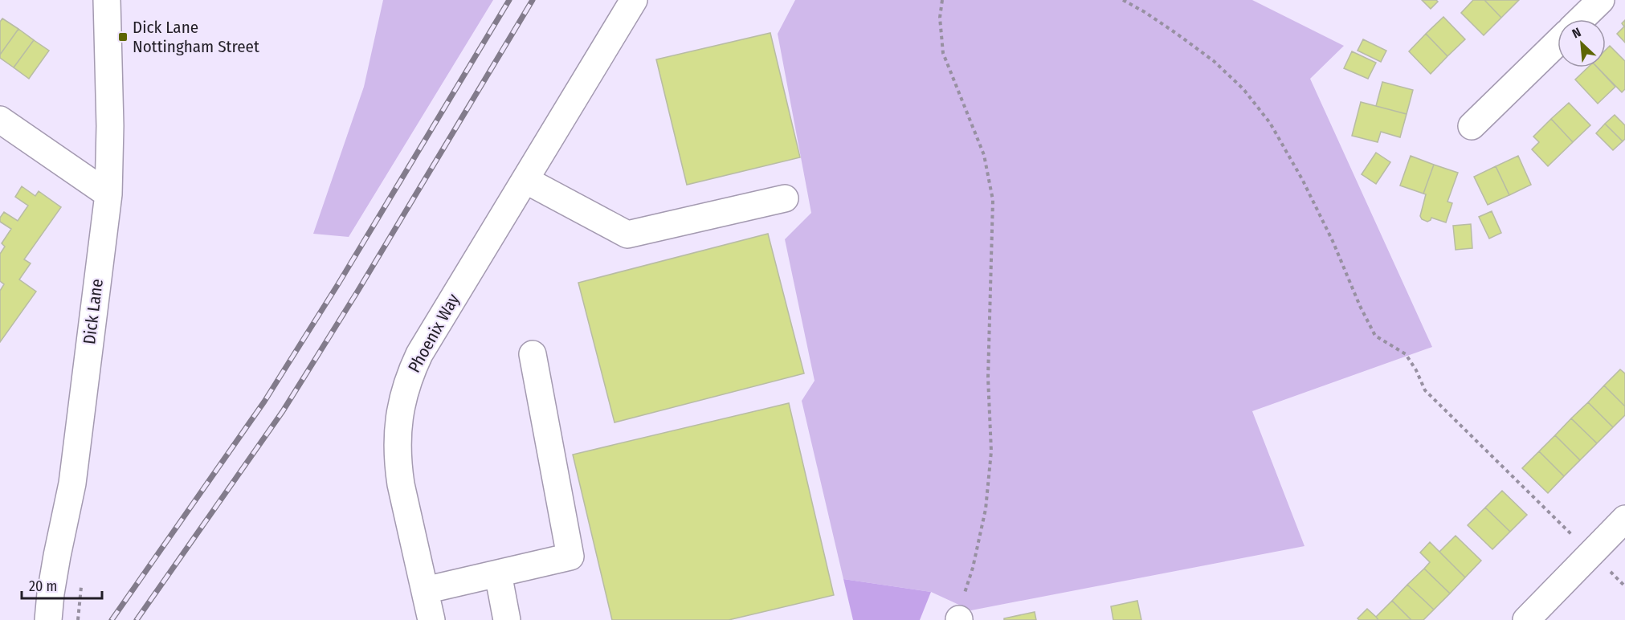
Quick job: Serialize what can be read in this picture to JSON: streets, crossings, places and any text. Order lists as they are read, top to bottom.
{
  "streets": {
    "street": ["Dick Lane", "Phoenix Way"]
  },
  "places": {
    "transit": ["Dick Lane Nottingham Street"]
  },
  "scale_bar": "20 m",
  "north": "top left"
}
